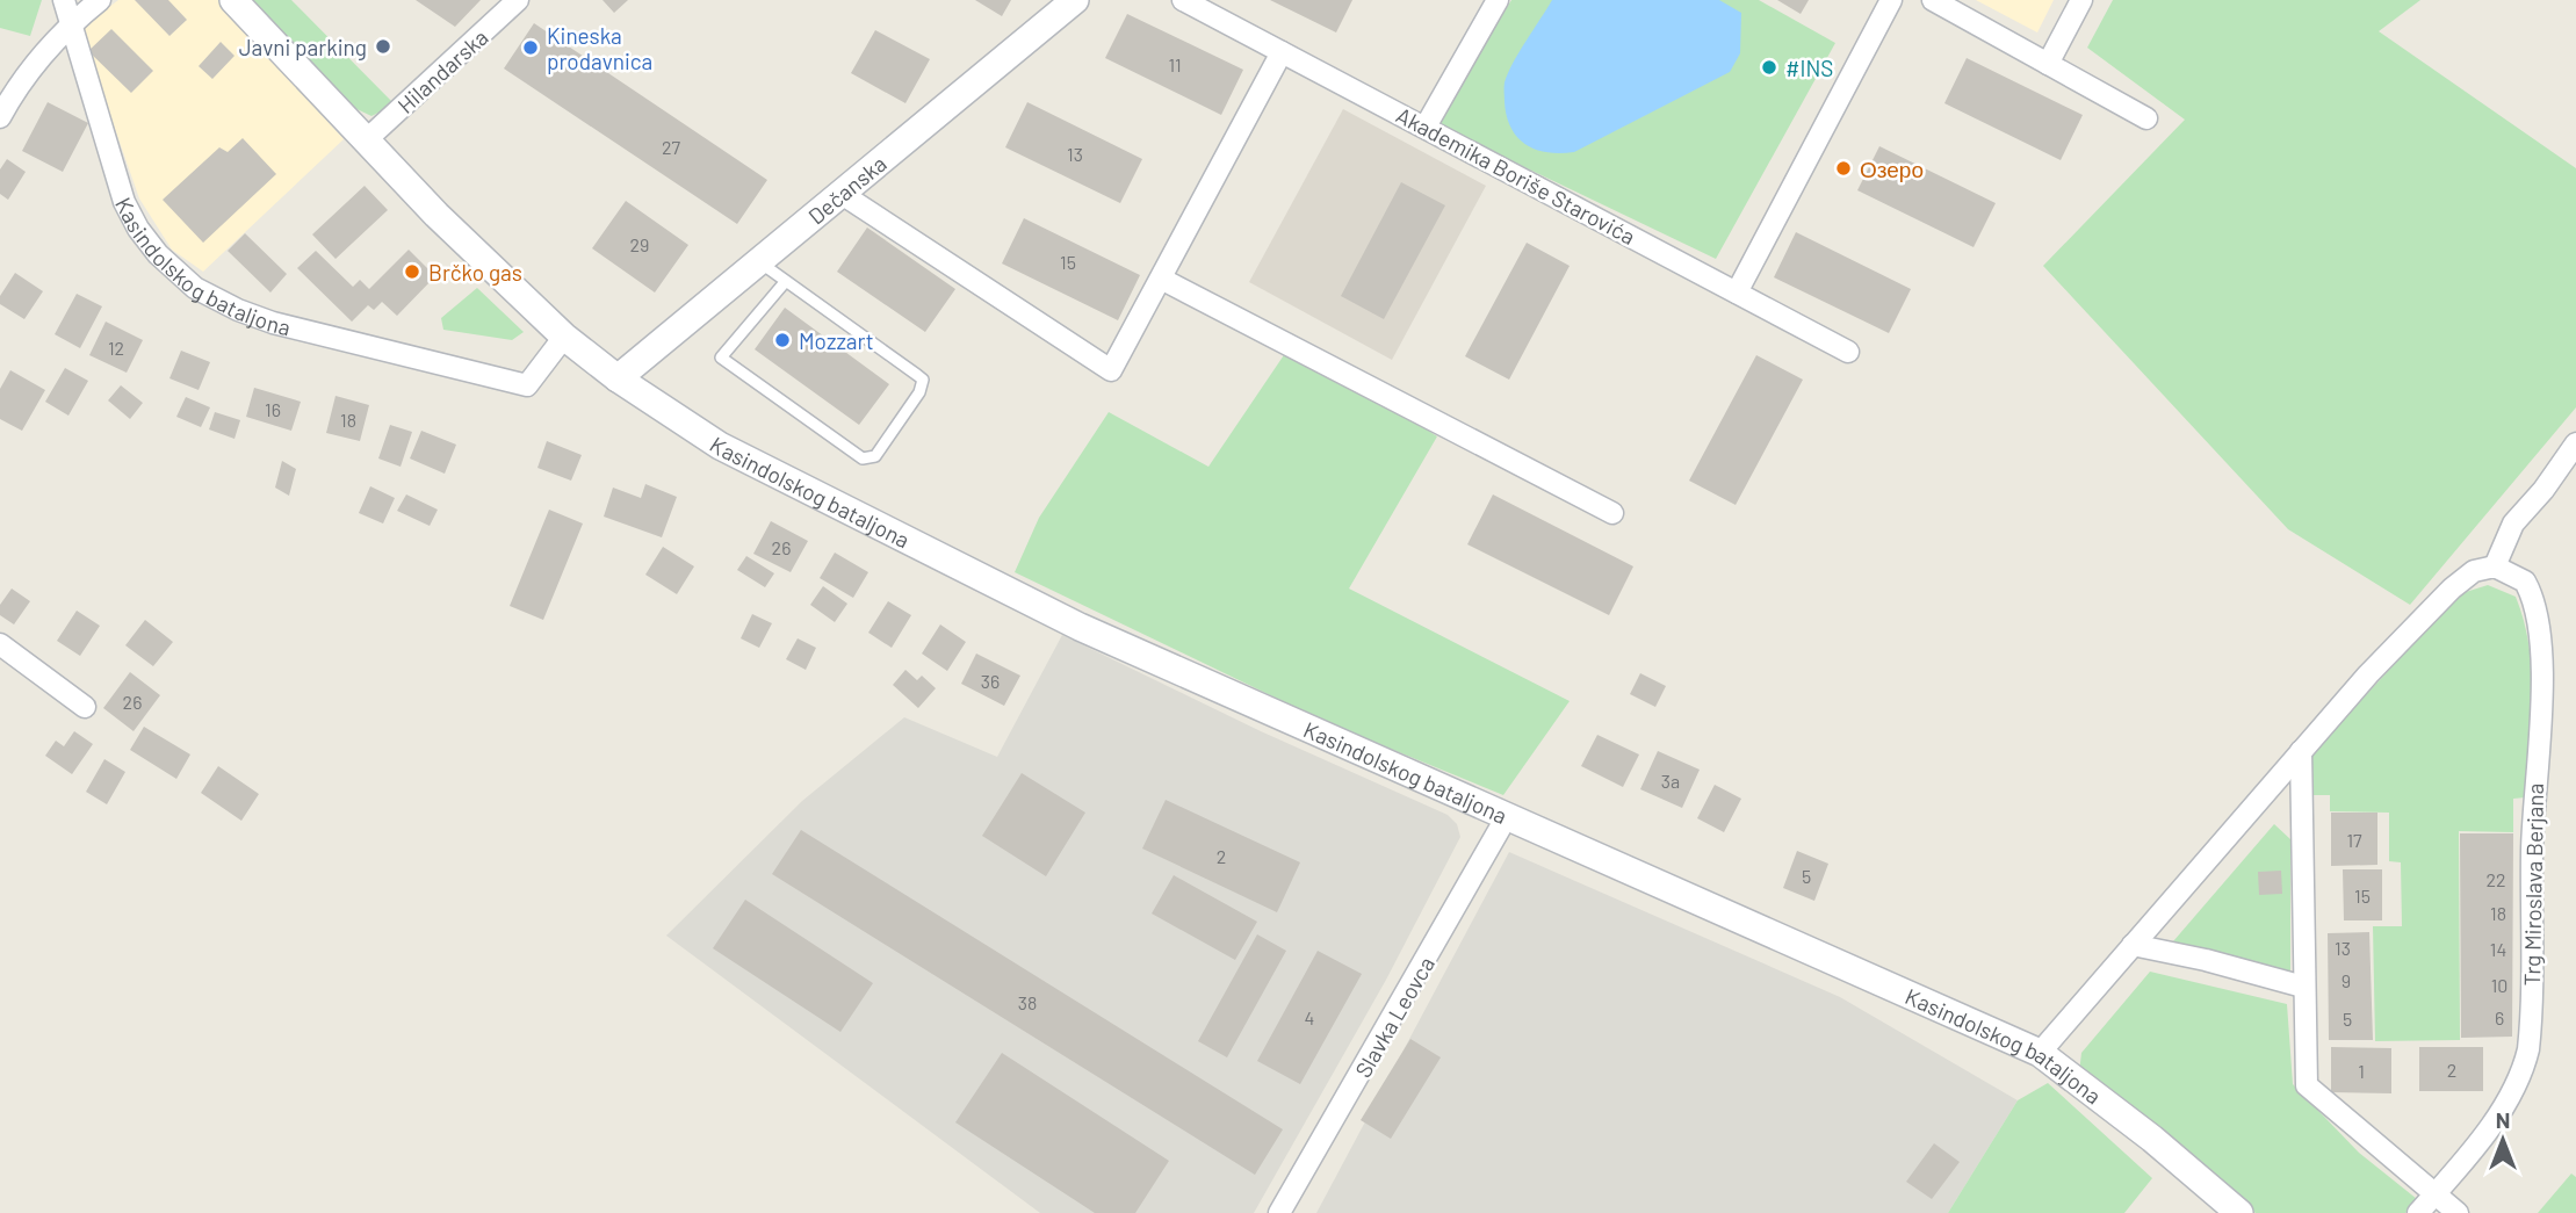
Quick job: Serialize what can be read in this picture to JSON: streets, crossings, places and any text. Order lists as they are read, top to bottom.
{
  "streets": {
    "street": [
      "Hilandarska",
      "Akademika Boriše Starovića",
      "Dečanska",
      "Kasindolskog bataljona",
      "Trg Miroslava Berjana",
      "Slavka Leovca"
    ]
  },
  "crossings": [
    ["Hilandarska", "Kasindolskog bataljona"],
    ["Dečanska", "Kasindolskog bataljona"],
    ["Kasindolskog bataljona", "Slavka Leovca"]
  ],
  "places": [
    "Javni parking",
    "Kineska prodavnica",
    "#INS",
    "Озеро",
    "Brčko gas",
    "Mozzart"
  ],
  "house_numbers": [
    "11",
    "27",
    "13",
    "29",
    "15",
    "12",
    "16",
    "18",
    "26",
    "36",
    "26",
    "3a",
    "17",
    "2",
    "5",
    "22",
    "15",
    "18",
    "13",
    "14",
    "9",
    "10",
    "38",
    "4",
    "6",
    "5",
    "2",
    "1"
  ],
  "north": "top"
}
